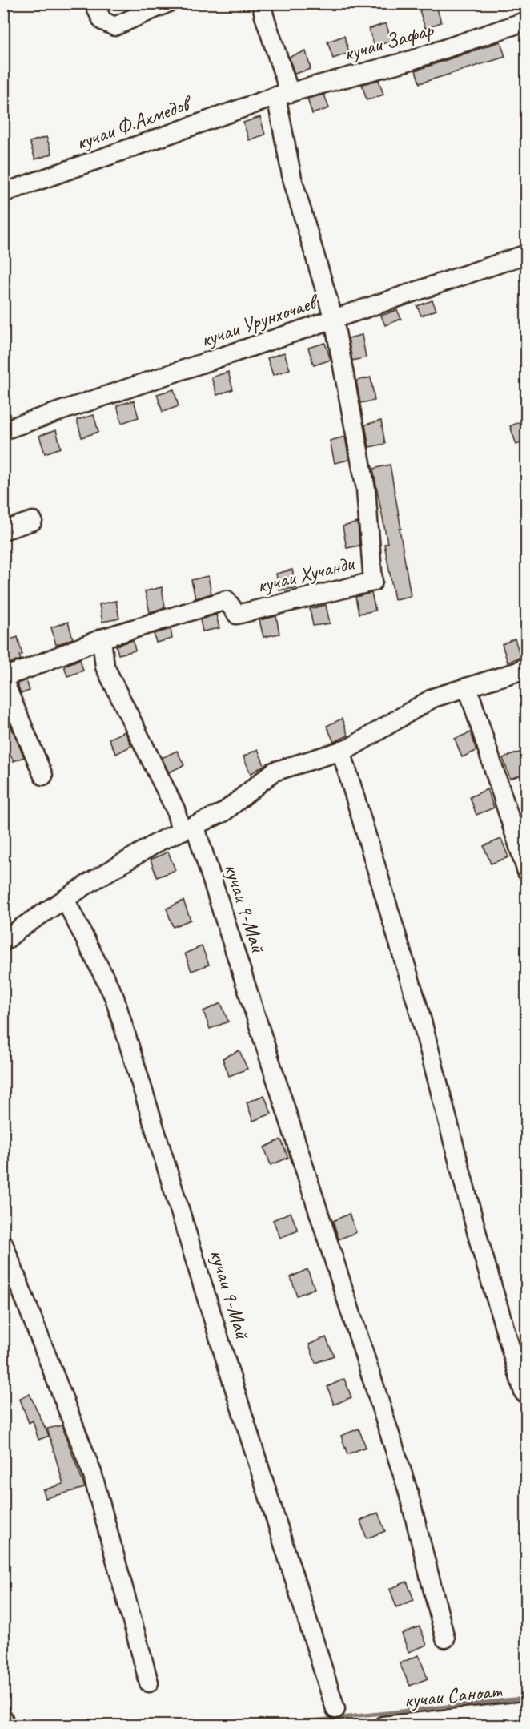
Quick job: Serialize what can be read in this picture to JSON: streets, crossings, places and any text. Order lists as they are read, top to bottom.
{
  "streets": {
    "street": [
      "кучаи Зафар",
      "кучаи Ф.Ахмедов",
      "кучаи Урунхочаев",
      "кучаи Хучанди",
      "кучаи 9-Май",
      "кучаи Саноат"
    ]
  },
  "crossings": [
    ["кучаи Зафар", "кучаи Ф.Ахмедов"],
    ["кучаи Урунхочаев", "кучаи Хучанди"],
    ["кучаи Хучанди", "кучаи 9-Май"]
  ]
}
